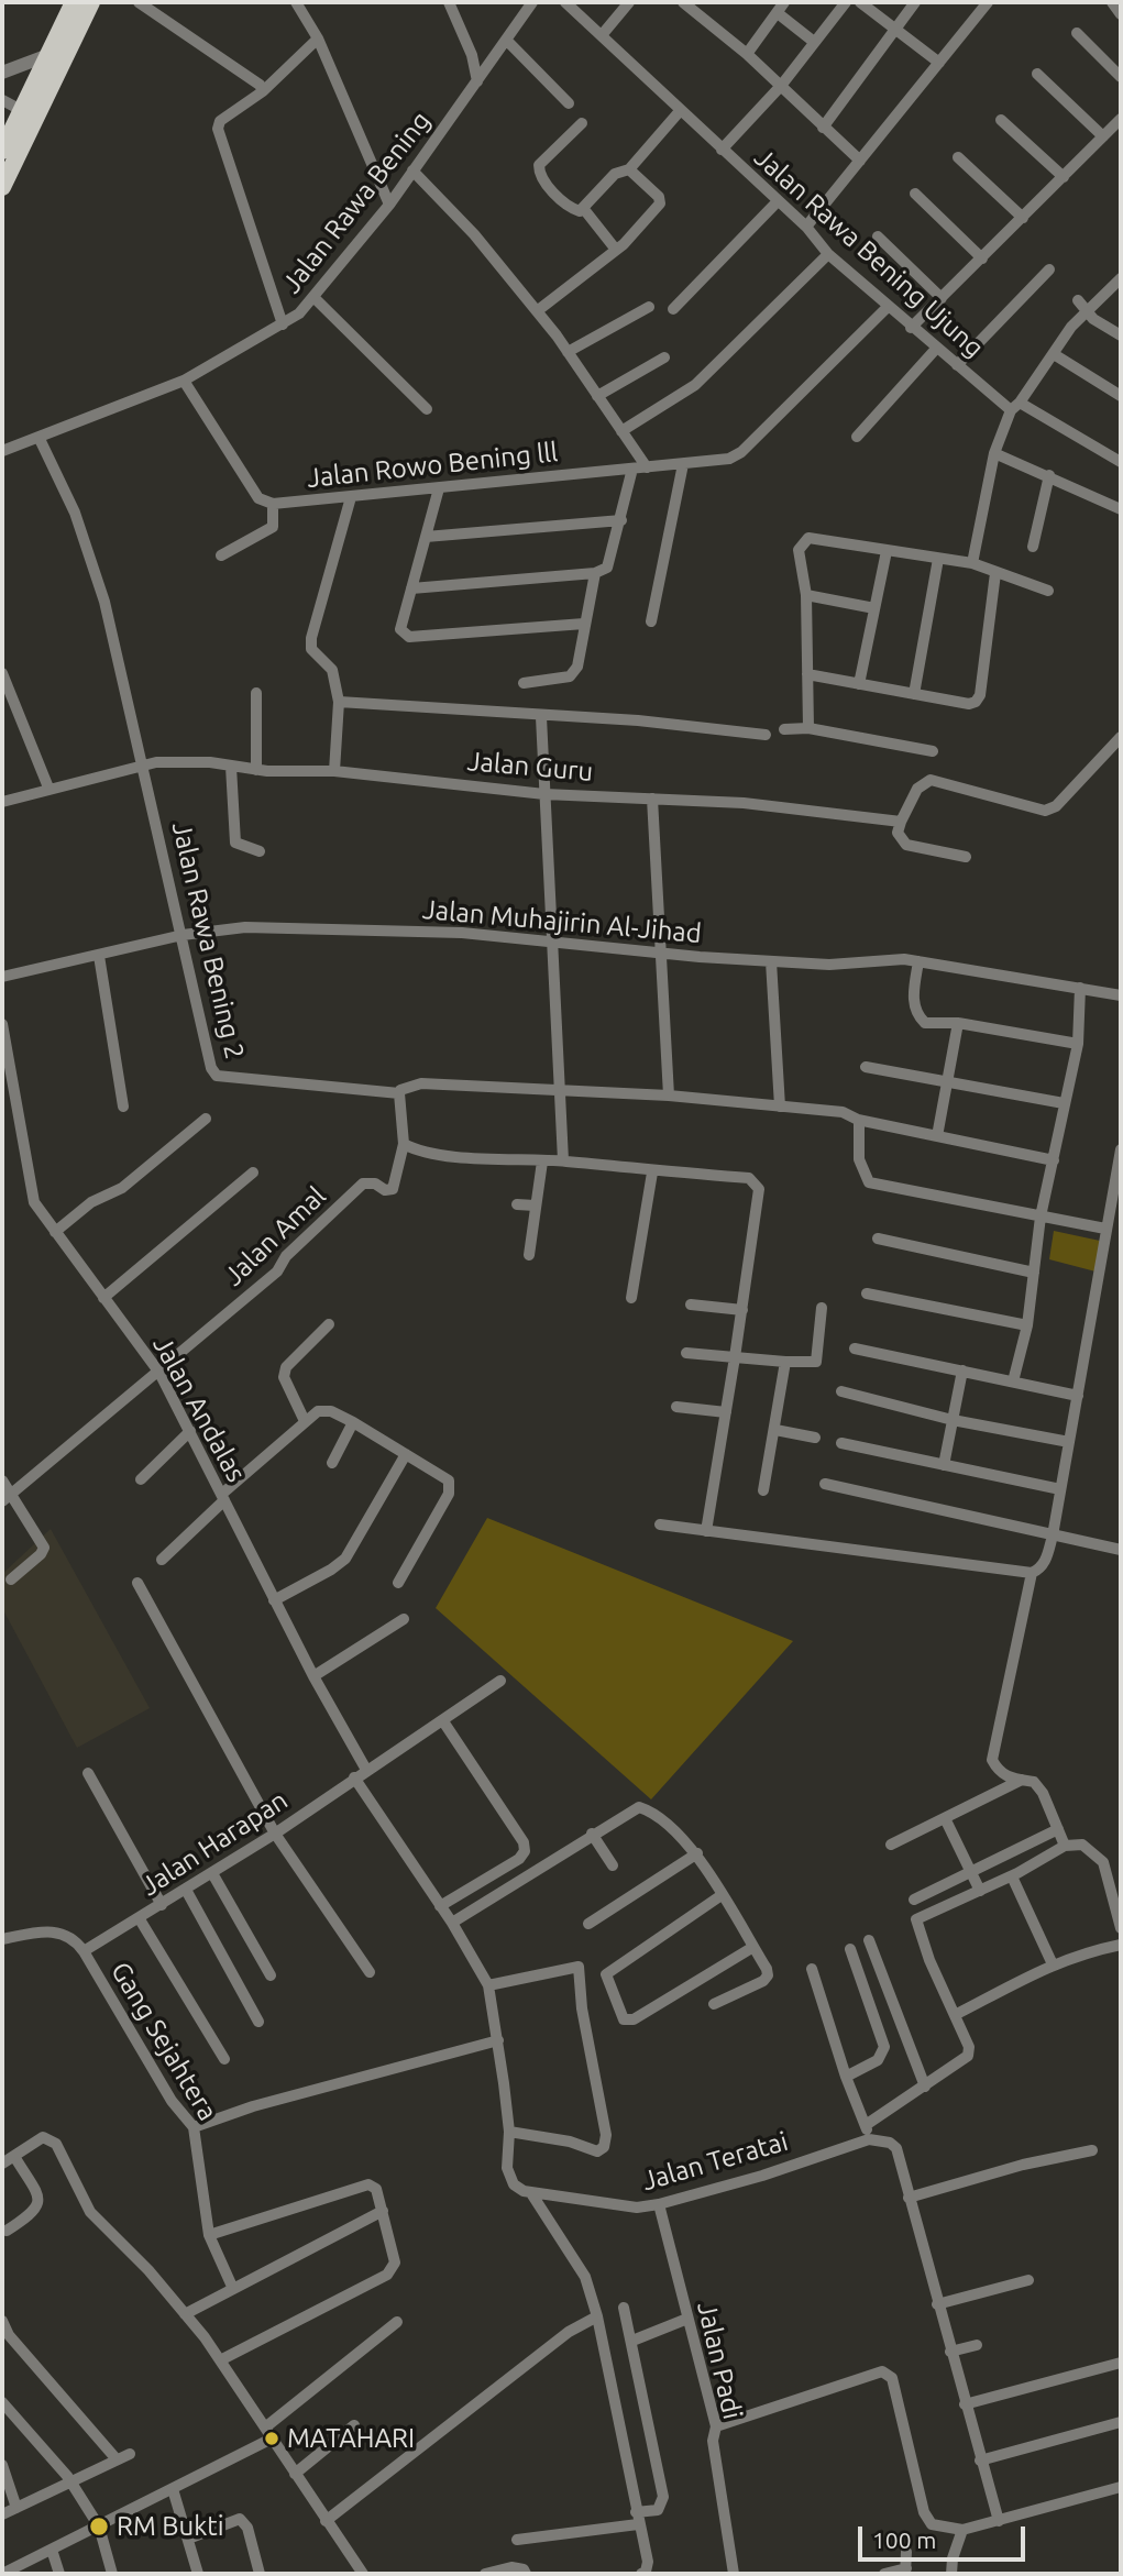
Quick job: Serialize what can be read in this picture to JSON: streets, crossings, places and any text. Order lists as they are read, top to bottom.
{
  "streets": {
    "street": [
      "Jalan Rawa Bening",
      "Jalan Rawa Bening Ujung",
      "Jalan Rowo Bening lll",
      "Jalan Guru",
      "Jalan Muhajirin Al-Jihad",
      "Jalan Rawa Bening 2",
      "Jalan Amal",
      "Jalan Andalas",
      "Jalan Harapan",
      "Gang Sejahtera",
      "Jalan Teratai",
      "Jalan Padi"
    ]
  },
  "crossings": [
    ["Jalan Rawa Bening", "Jalan Rowo Bening lll"],
    ["Jalan Rawa Bening", "Jalan Rawa Bening 2"],
    ["Jalan Rawa Bening Ujung", "Jalan Rowo Bening lll"],
    ["Jalan Guru", "Jalan Rawa Bening 2"],
    ["Jalan Muhajirin Al-Jihad", "Jalan Rawa Bening 2"],
    ["Jalan Amal", "Jalan Andalas"],
    ["Jalan Andalas", "Jalan Harapan"],
    ["Jalan Harapan", "Gang Sejahtera"],
    ["Jalan Teratai", "Jalan Padi"]
  ],
  "places": ["MATAHARI", "RM Bukti"],
  "scale_bar": "100 m"
}
